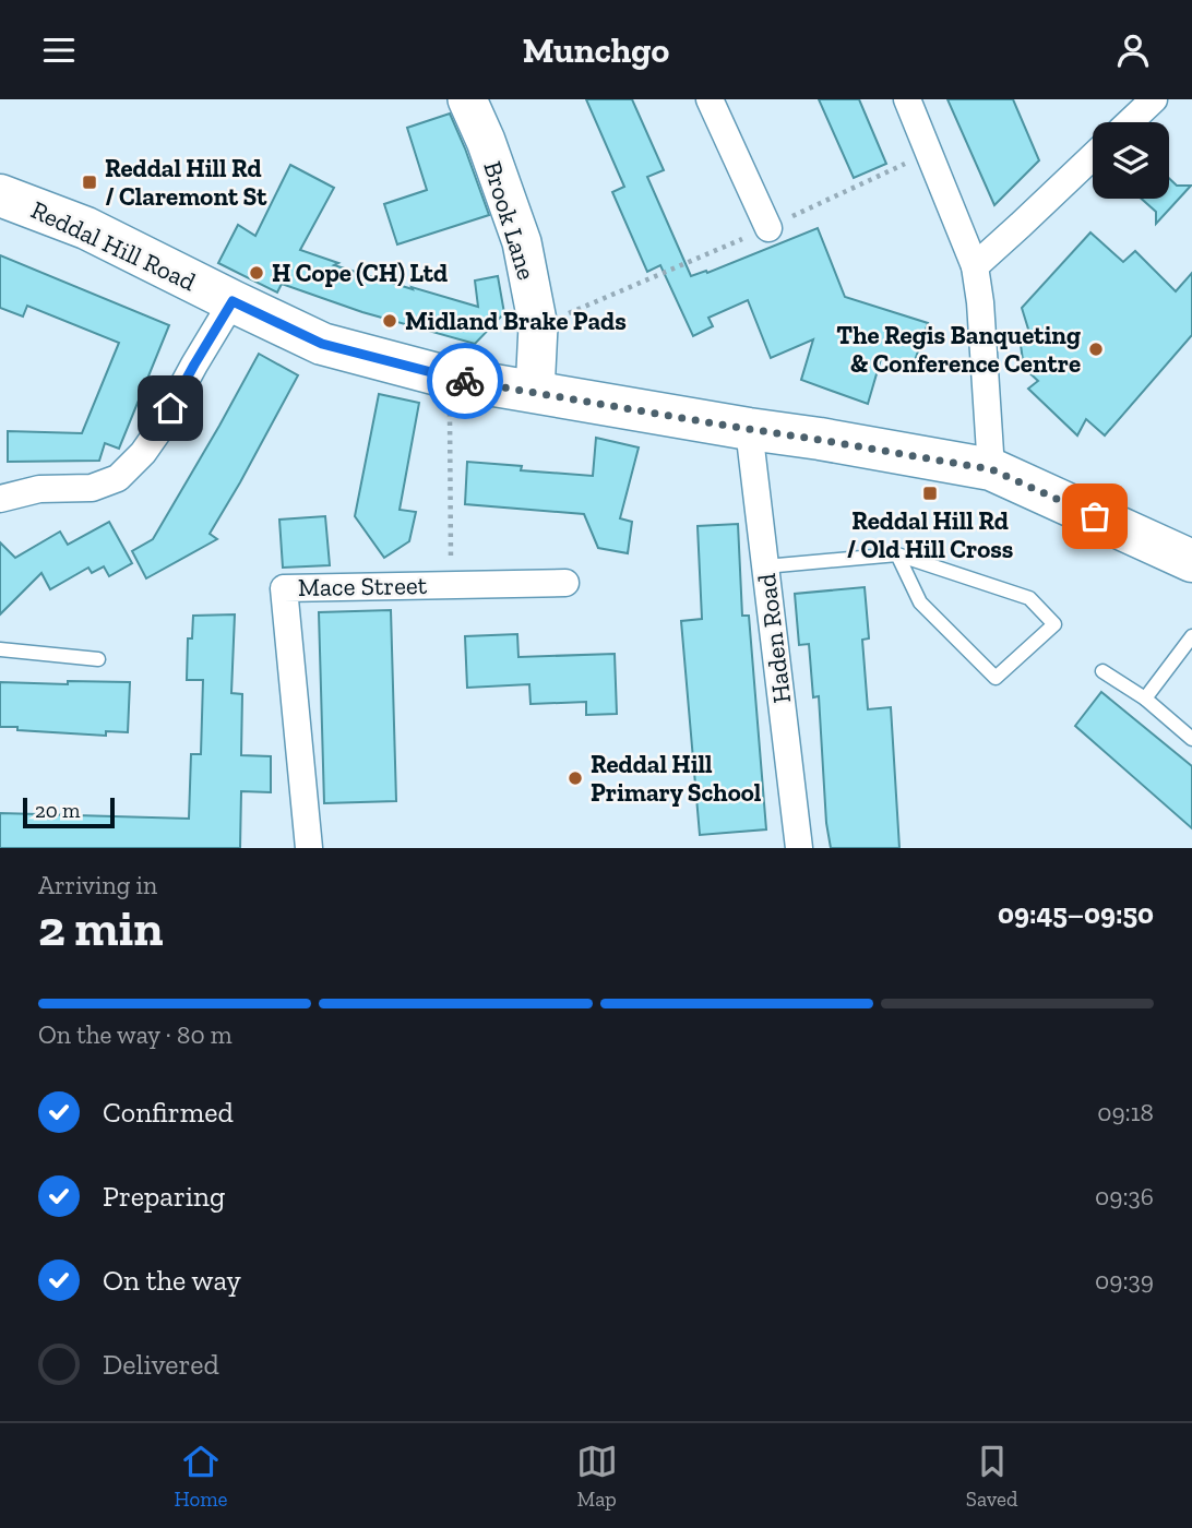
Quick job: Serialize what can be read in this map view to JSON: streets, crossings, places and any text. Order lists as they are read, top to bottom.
{
  "streets": {
    "main road": ["Reddal Hill Road"],
    "street": ["Brook Lane", "Mace Street", "Haden Road"]
  },
  "crossings": [
    ["Brook Lane", "Reddal Hill Road"],
    ["Reddal Hill Road", "Haden Road"]
  ],
  "places": {
    "transit": ["Reddal Hill Rd / Claremont St", "Reddal Hill Rd / Old Hill Cross"],
    "other": [
      "H Cope (CH) Ltd",
      "Midland Brake Pads",
      "The Regis Banqueting & Conference Centre",
      "Reddal Hill Primary School"
    ]
  },
  "scale_bar": "20 m",
  "page": {
    "header": "Munchgo",
    "scale": "20 m",
    "heading": ["2 min", "Arriving in", "09:45–09:50"],
    "bar": "On the way · 80 m",
    "list": [
      ["Confirmed", "09:18"],
      ["Preparing", "09:36"],
      ["On the way", "09:39"],
      "Delivered"
    ],
    "tabs": ["Home", "Map", "Saved"]
  }
}
